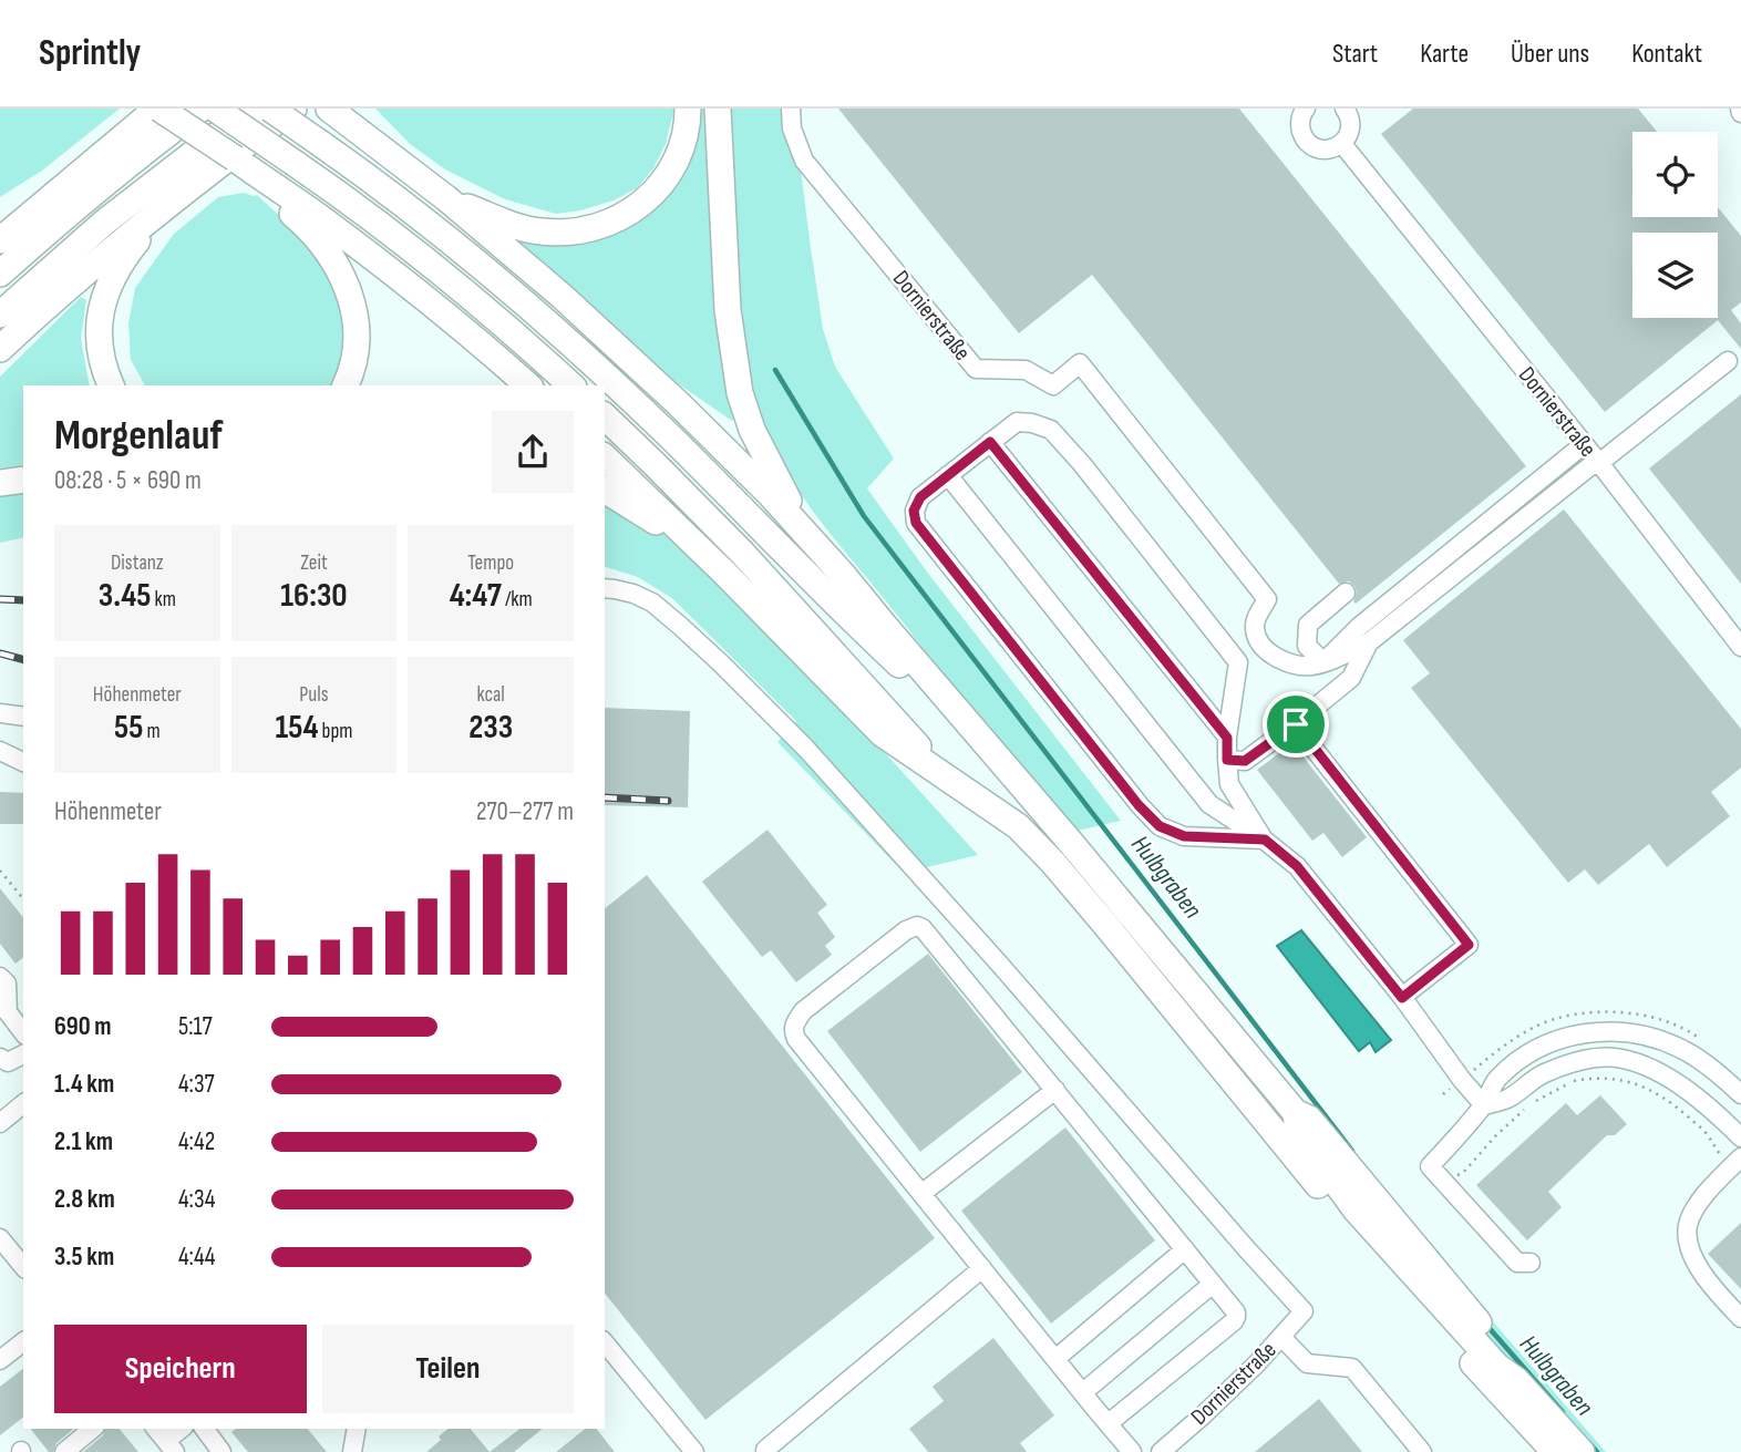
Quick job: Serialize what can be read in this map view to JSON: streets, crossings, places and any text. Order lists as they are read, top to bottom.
{
  "streets": {
    "street": ["Dornierstraße"]
  },
  "water": ["Hulbgraben"],
  "page": {
    "header": "Sprintly",
    "nav": [
      "Start",
      "Karte",
      "Über uns",
      "Kontakt"
    ],
    "heading": ["Morgenlauf", "08:28 · 5 × 690 m"],
    "stats": [
      ["Distanz", "3.45 km"],
      ["Zeit", "16:30"],
      ["Tempo", "4:47 /km"],
      ["Höhenmeter", "55 m"],
      ["Puls", "154 bpm"],
      ["kcal", "233"]
    ],
    "chart": ["Höhenmeter", "270–277 m"],
    "list": [
      {
        "name": "690 m",
        "note": "5:17"
      },
      {
        "name": "1.4 km",
        "note": "4:37"
      },
      {
        "name": "2.1 km",
        "note": "4:42"
      },
      {
        "name": "2.8 km",
        "note": "4:34"
      },
      {
        "name": "3.5 km",
        "note": "4:44"
      }
    ],
    "buttons": ["Speichern", "Teilen"]
  }
}
